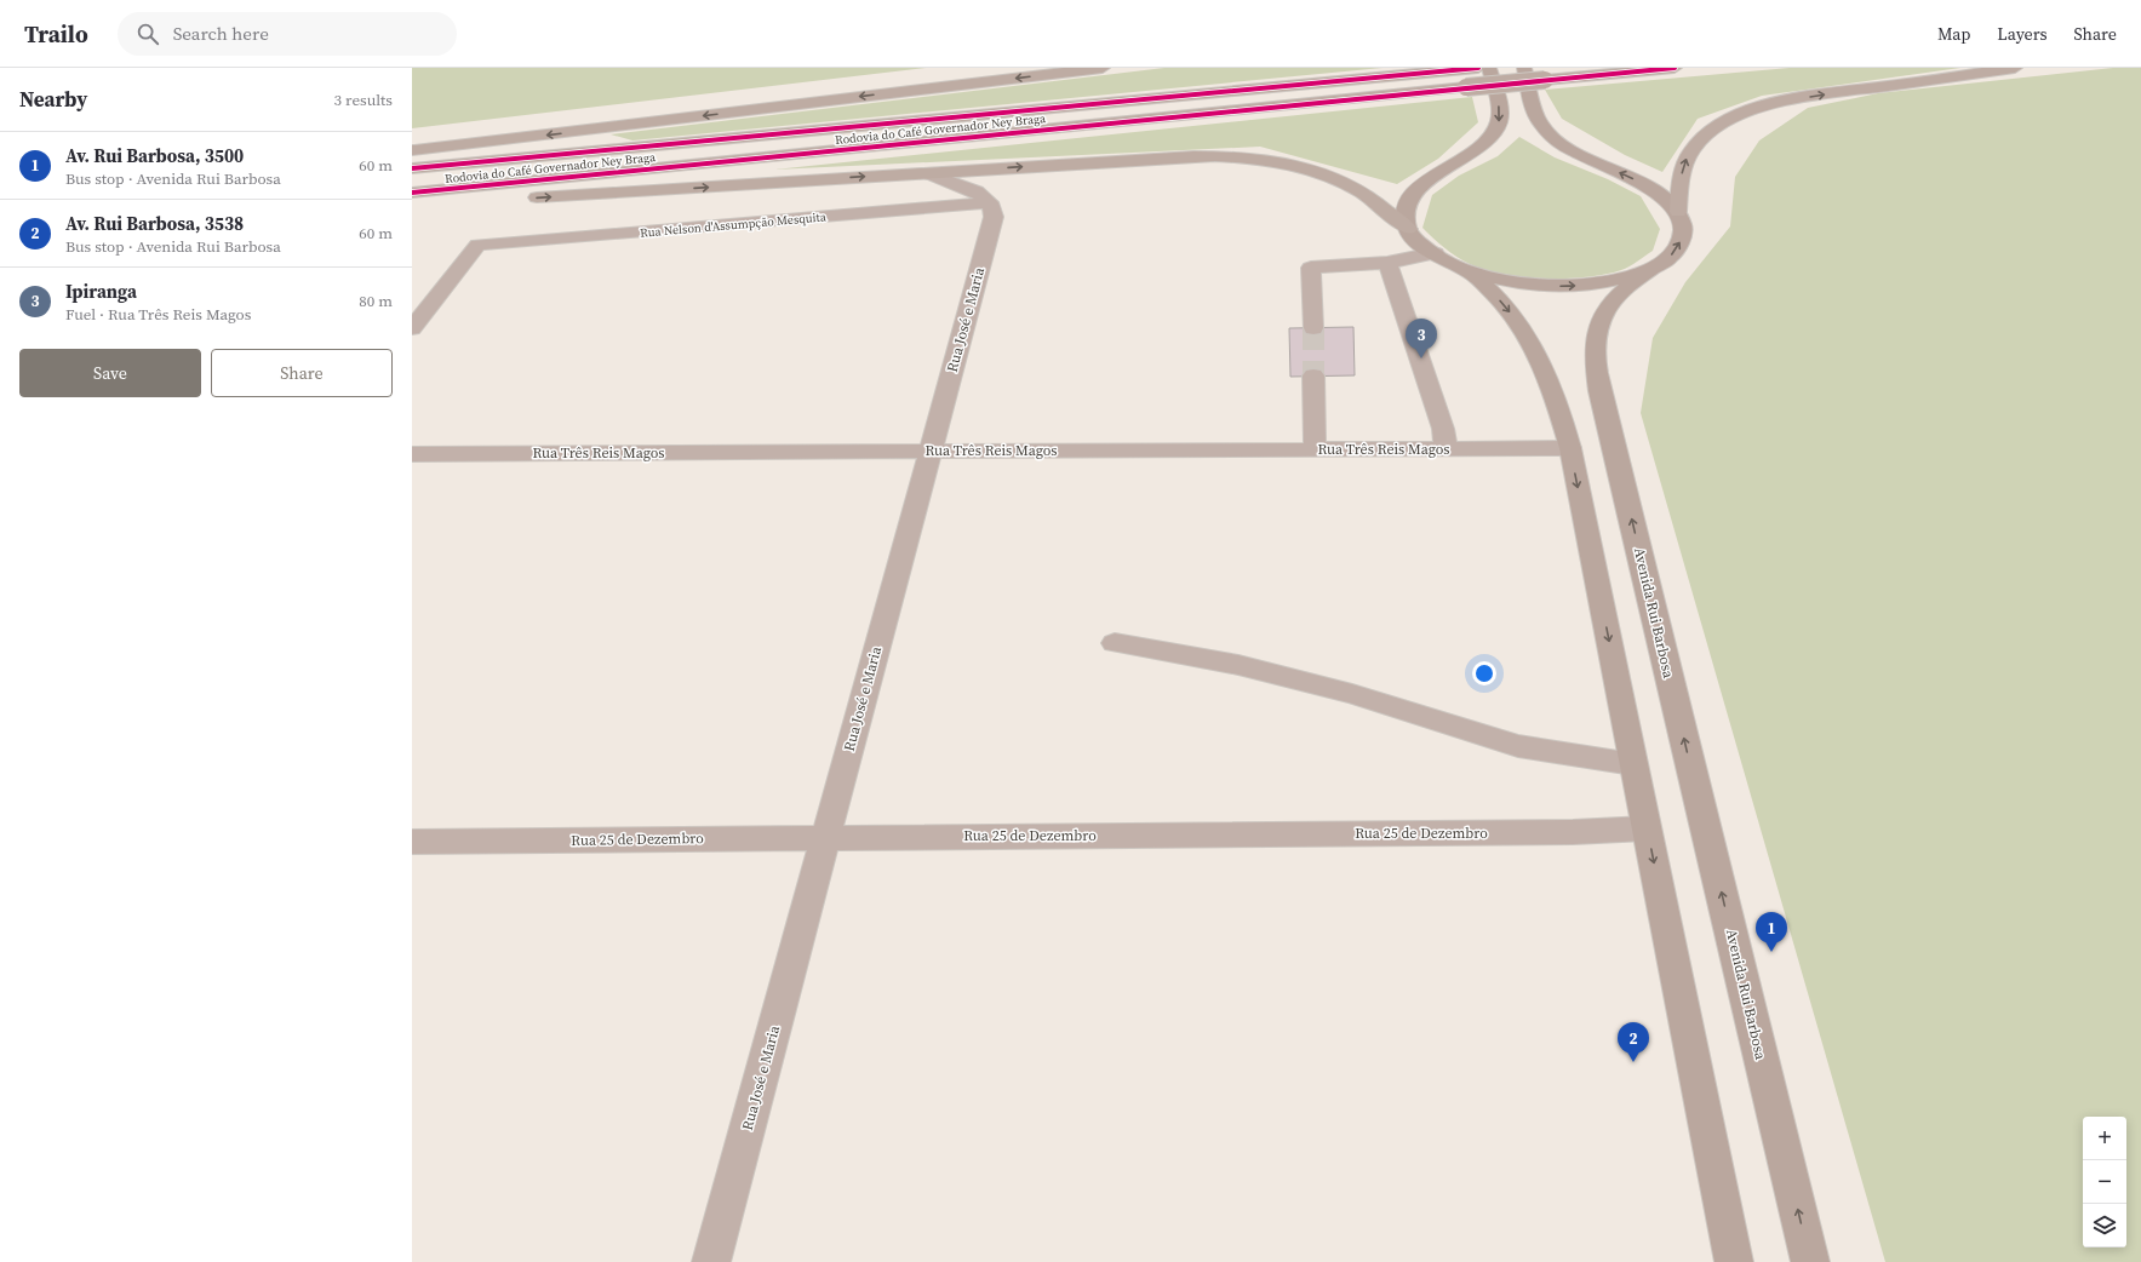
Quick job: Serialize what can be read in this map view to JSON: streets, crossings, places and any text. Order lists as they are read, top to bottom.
{
  "streets": {
    "highway": ["Rodovia do Café Governador Ney Braga"],
    "main road": ["Avenida Rui Barbosa"],
    "street": [
      "Rua Nelson d'Assumpção Mesquita",
      "Rua José e Maria",
      "Rua Três Reis Magos",
      "Rua 25 de Dezembro"
    ]
  },
  "crossings": [
    ["Rua Nelson d'Assumpção Mesquita", "Rua José e Maria"],
    ["Rua José e Maria", "Rua Três Reis Magos"],
    ["Rua José e Maria", "Rua 25 de Dezembro"]
  ],
  "page": {
    "header": "Trailo",
    "search": "Search here",
    "nav": ["Map", "Layers", "Share"],
    "heading": ["Nearby", "3 results"],
    "list": [
      {
        "mark": "1",
        "name": "Av. Rui Barbosa, 3500",
        "note": "Bus stop · Avenida Rui Barbosa",
        "value": "60 m"
      },
      {
        "mark": "2",
        "name": "Av. Rui Barbosa, 3538",
        "note": "Bus stop · Avenida Rui Barbosa",
        "value": "60 m"
      },
      {
        "mark": "3",
        "name": "Ipiranga",
        "note": "Fuel · Rua Três Reis Magos",
        "value": "80 m"
      }
    ],
    "pins": ["3", "1", "2"],
    "buttons": ["Save", "Share"],
    "map_buttons": ["+", "−"]
  }
}
